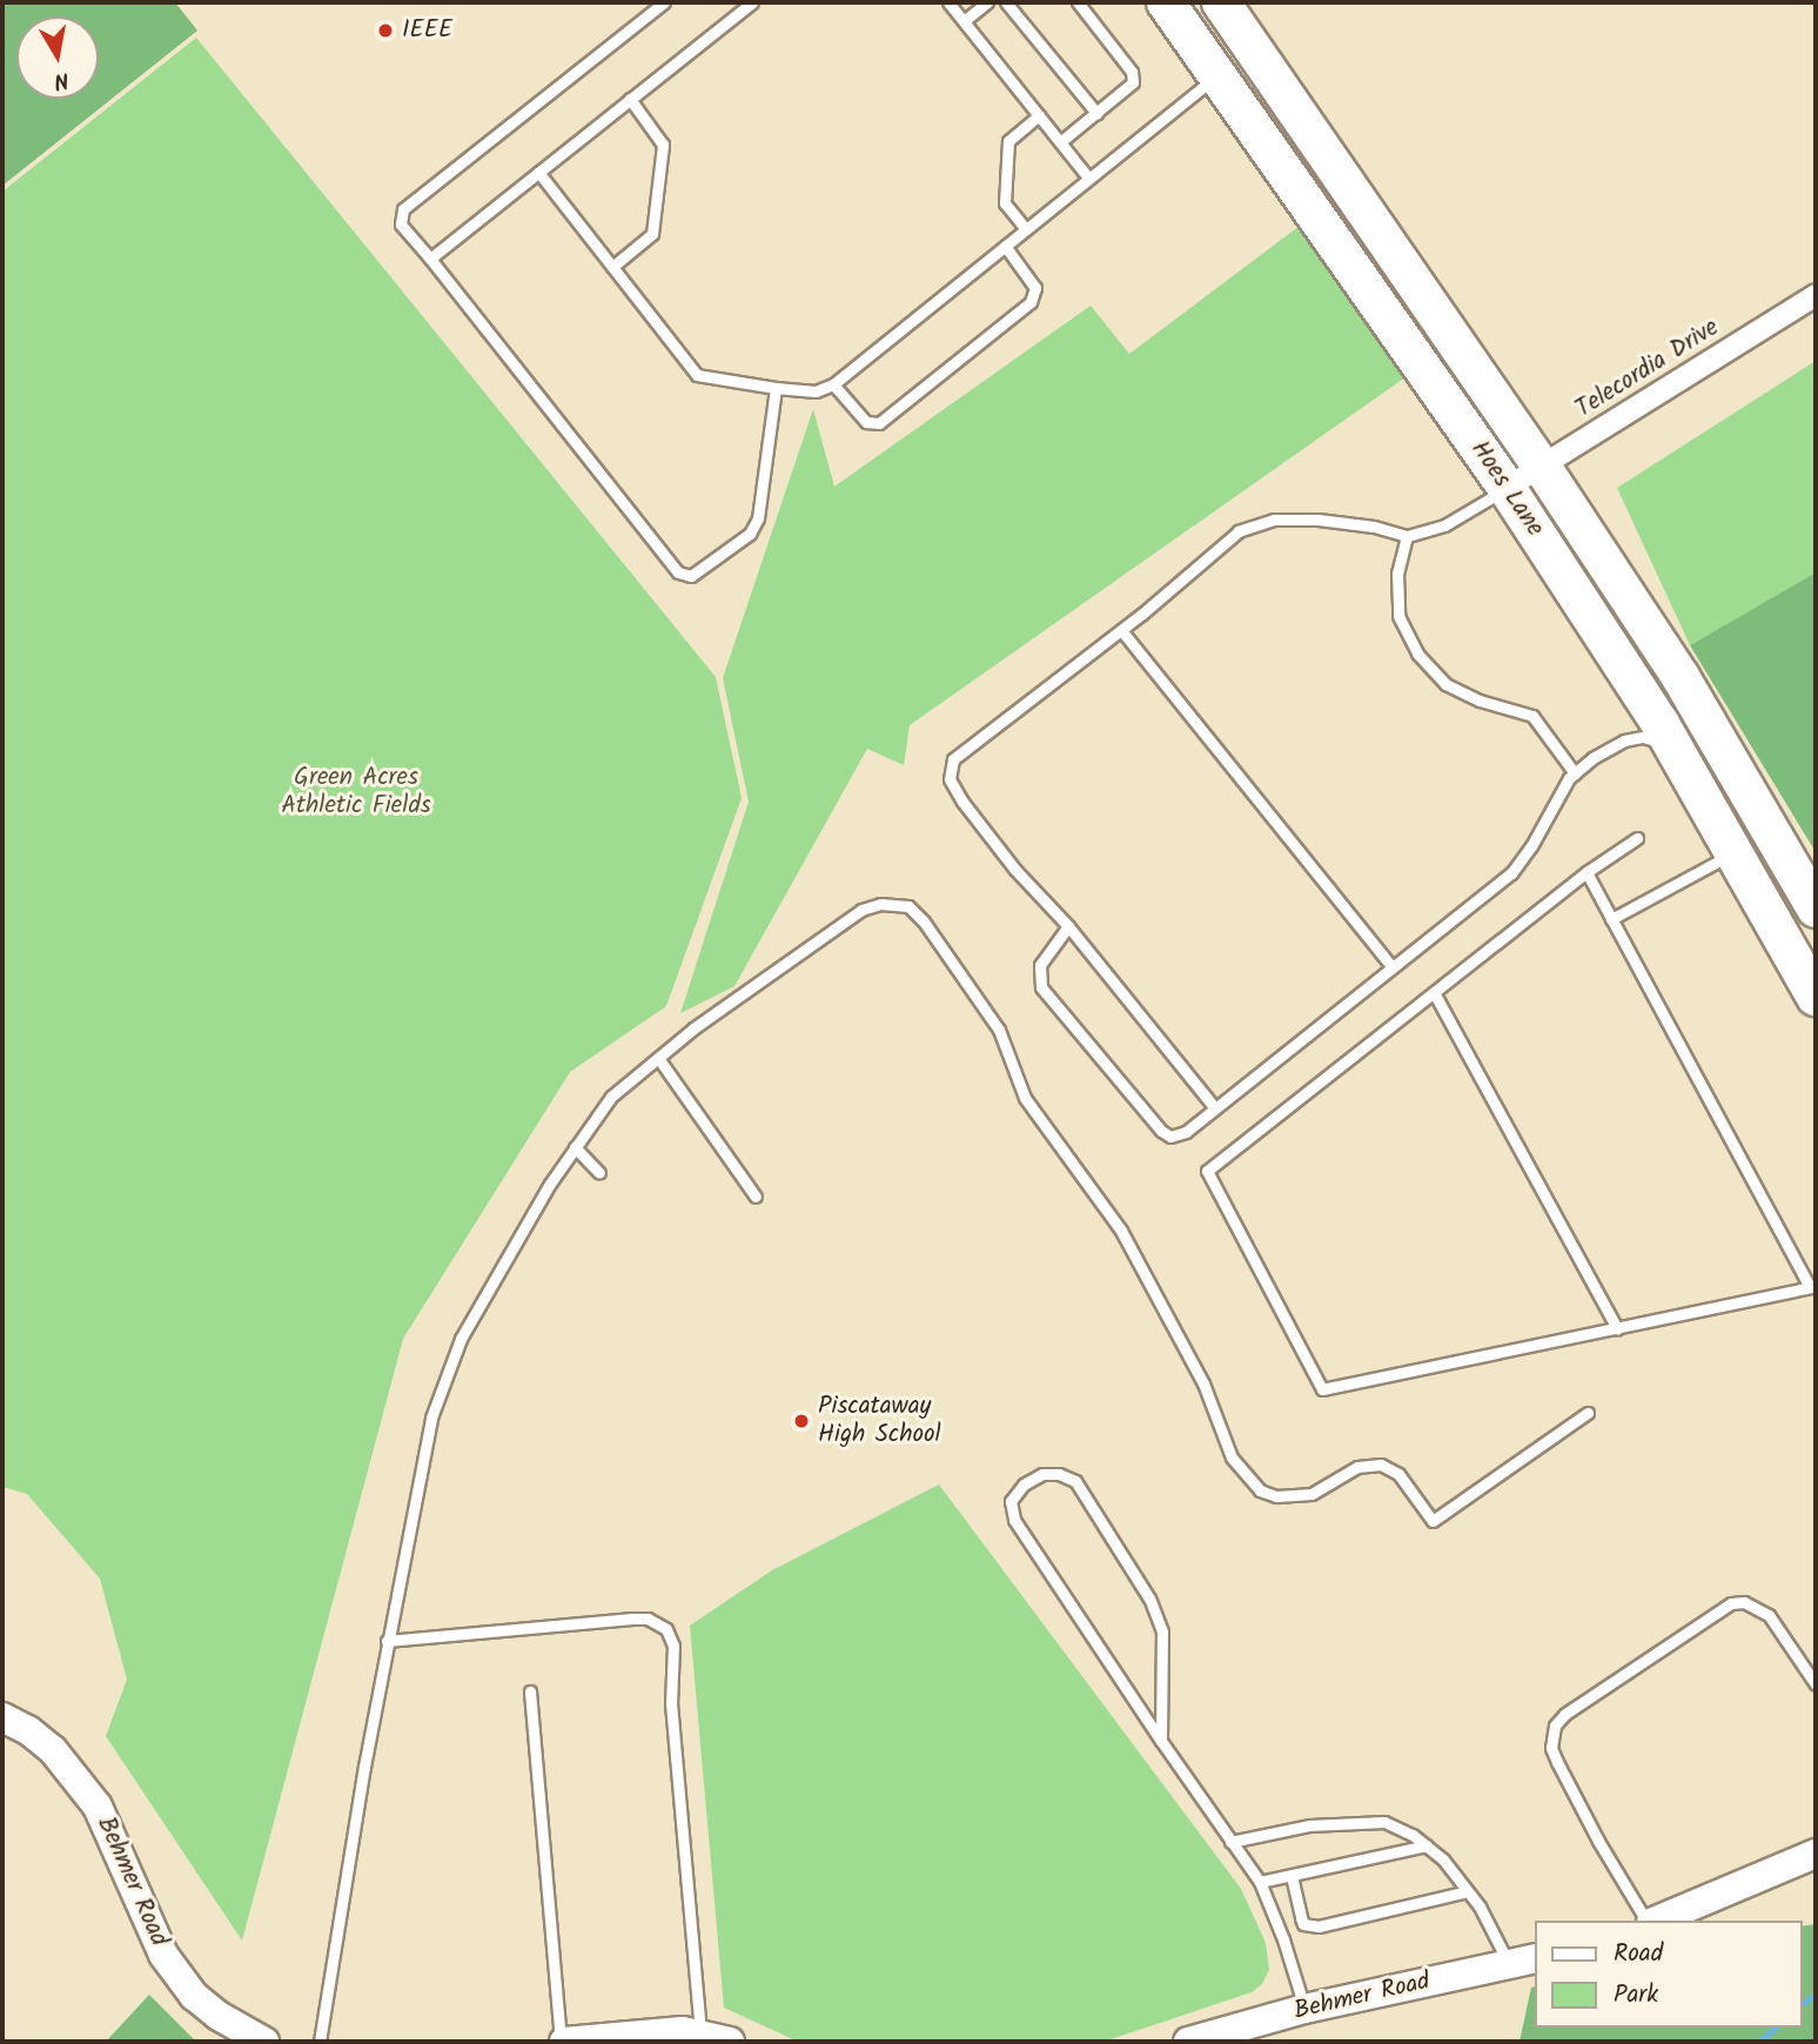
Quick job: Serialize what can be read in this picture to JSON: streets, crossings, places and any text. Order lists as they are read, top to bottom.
{
  "streets": {
    "highway": ["Hoes Lane"],
    "street": ["Telecordia Drive", "Behmer Road"]
  },
  "crossings": [
    ["Telecordia Drive", "Hoes Lane"]
  ],
  "parks": ["Green Acres Athletic Fields"],
  "places": ["IEEE", "Piscataway High School"],
  "legend": ["Road", "Park"],
  "north": "bottom"
}
